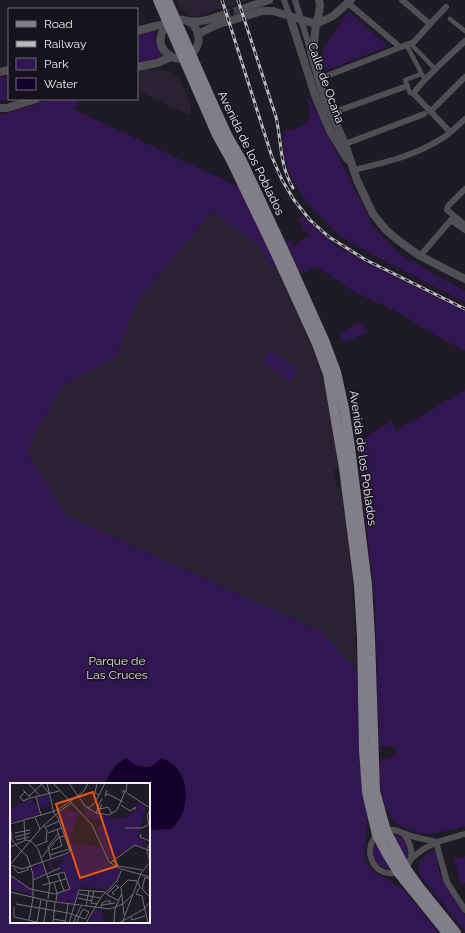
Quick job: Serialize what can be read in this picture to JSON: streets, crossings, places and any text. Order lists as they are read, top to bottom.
{
  "streets": {
    "main road": ["Avenida de los Poblados"],
    "street": ["Calle de Ocaña"]
  },
  "parks": ["Parque de Las Cruces"],
  "legend": [
    "Road",
    "Railway",
    "Park",
    "Water"
  ]
}
